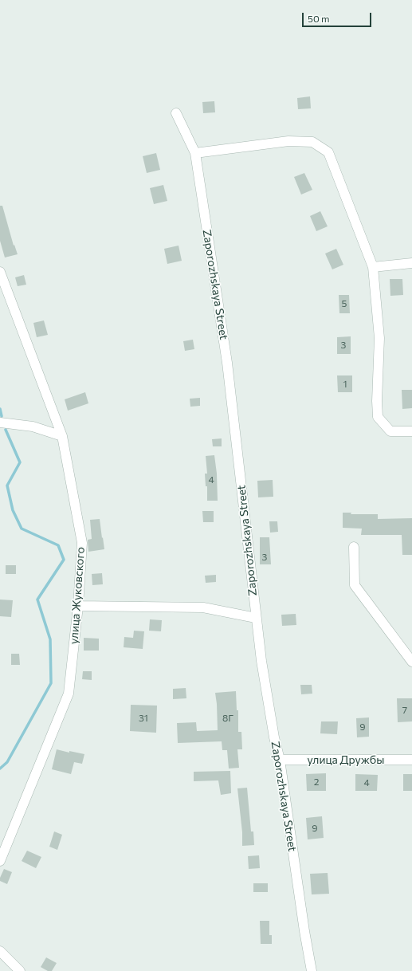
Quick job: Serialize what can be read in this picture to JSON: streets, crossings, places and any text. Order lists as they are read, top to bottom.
{
  "streets": {
    "street": ["Zaporozhskaya Street", "улица Жуковского", "улица Дружбы"]
  },
  "crossings": [
    ["Zaporozhskaya Street", "улица Дружбы"]
  ],
  "house_numbers": [
    "5",
    "3",
    "1",
    "4",
    "3",
    "7",
    "31",
    "8Г",
    "9",
    "2",
    "4",
    "9"
  ],
  "scale_bar": "50 m"
}
